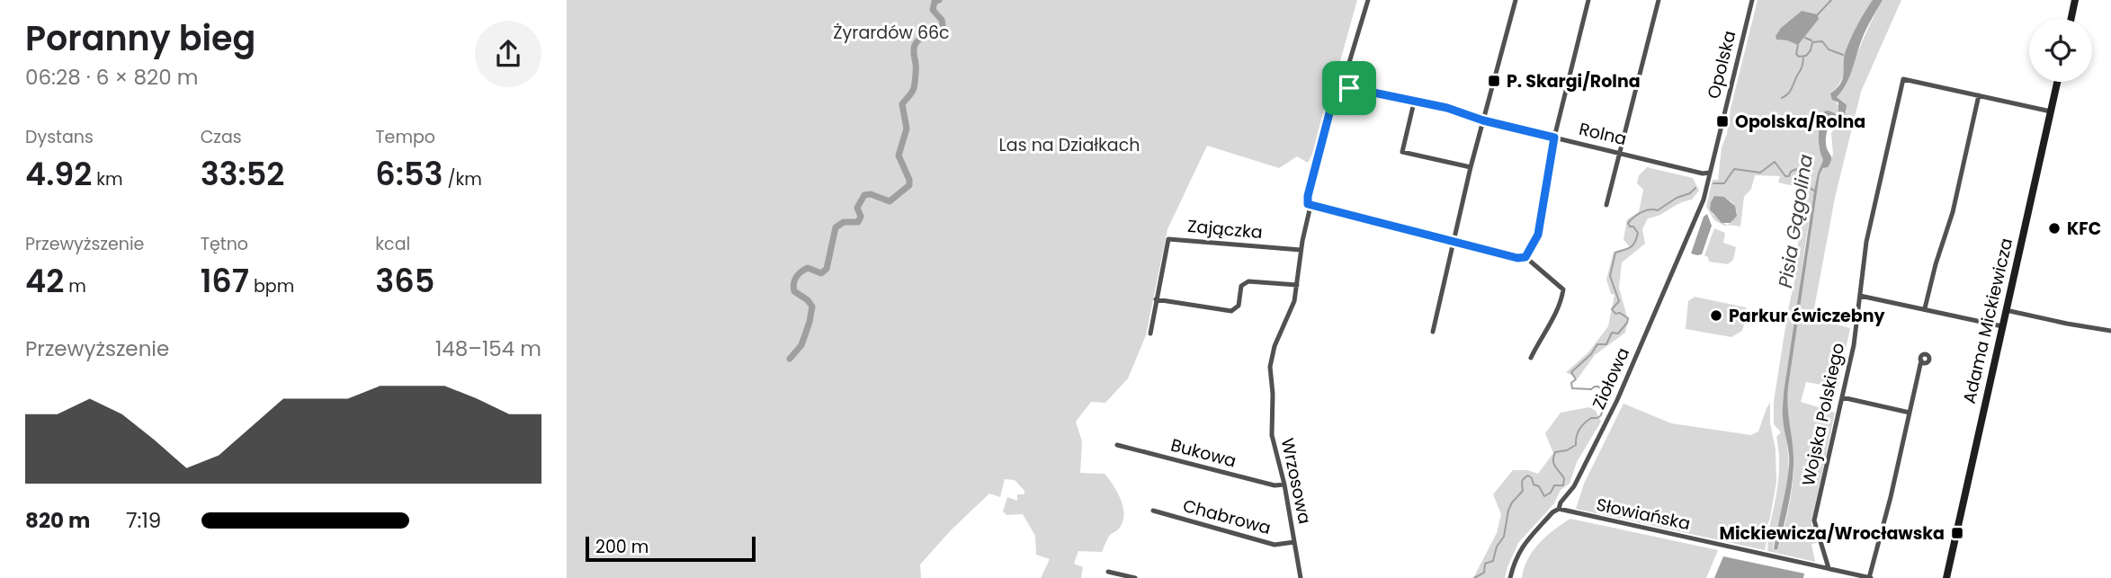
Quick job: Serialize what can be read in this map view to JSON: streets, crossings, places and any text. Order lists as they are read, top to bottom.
{
  "streets": {
    "street": [
      "Opolska",
      "Rolna",
      "Zajączka",
      "Adama Mickiewicza",
      "Ziołowa",
      "Wojska Polskiego",
      "Bukowa",
      "Wrzosowa",
      "Słowiańska",
      "Chabrowa"
    ]
  },
  "crossings": [
    ["Opolska", "Rolna"],
    ["Opolska", "Ziołowa"],
    ["Rolna", "Ziołowa"],
    ["Rolna", "Wrzosowa"],
    ["Zajączka", "Wrzosowa"],
    ["Ziołowa", "Słowiańska"],
    ["Wojska Polskiego", "Słowiańska"],
    ["Bukowa", "Wrzosowa"],
    ["Wrzosowa", "Chabrowa"]
  ],
  "water": ["Pisia Gągolina"],
  "parks": ["Żyrardów 66c", "Las na Działkach"],
  "places": {
    "transit": ["P. Skargi/Rolna", "Opolska/Rolna", "Mickiewicza/Wrocławska"],
    "other": ["KFC", "Parkur ćwiczebny"]
  },
  "scale_bar": "200 m",
  "page": {
    "heading": ["Poranny bieg", "06:28 · 6 × 820 m"],
    "stats": [
      ["Dystans", "4.92 km"],
      ["Czas", "33:52"],
      ["Tempo", "6:53 /km"],
      ["Przewyższenie", "42 m"],
      ["Tętno", "167 bpm"],
      ["kcal", "365"]
    ],
    "chart": ["Przewyższenie", "148–154 m"],
    "list": [
      {
        "name": "820 m",
        "note": "7:19"
      }
    ],
    "scale": "200 m"
  }
}
